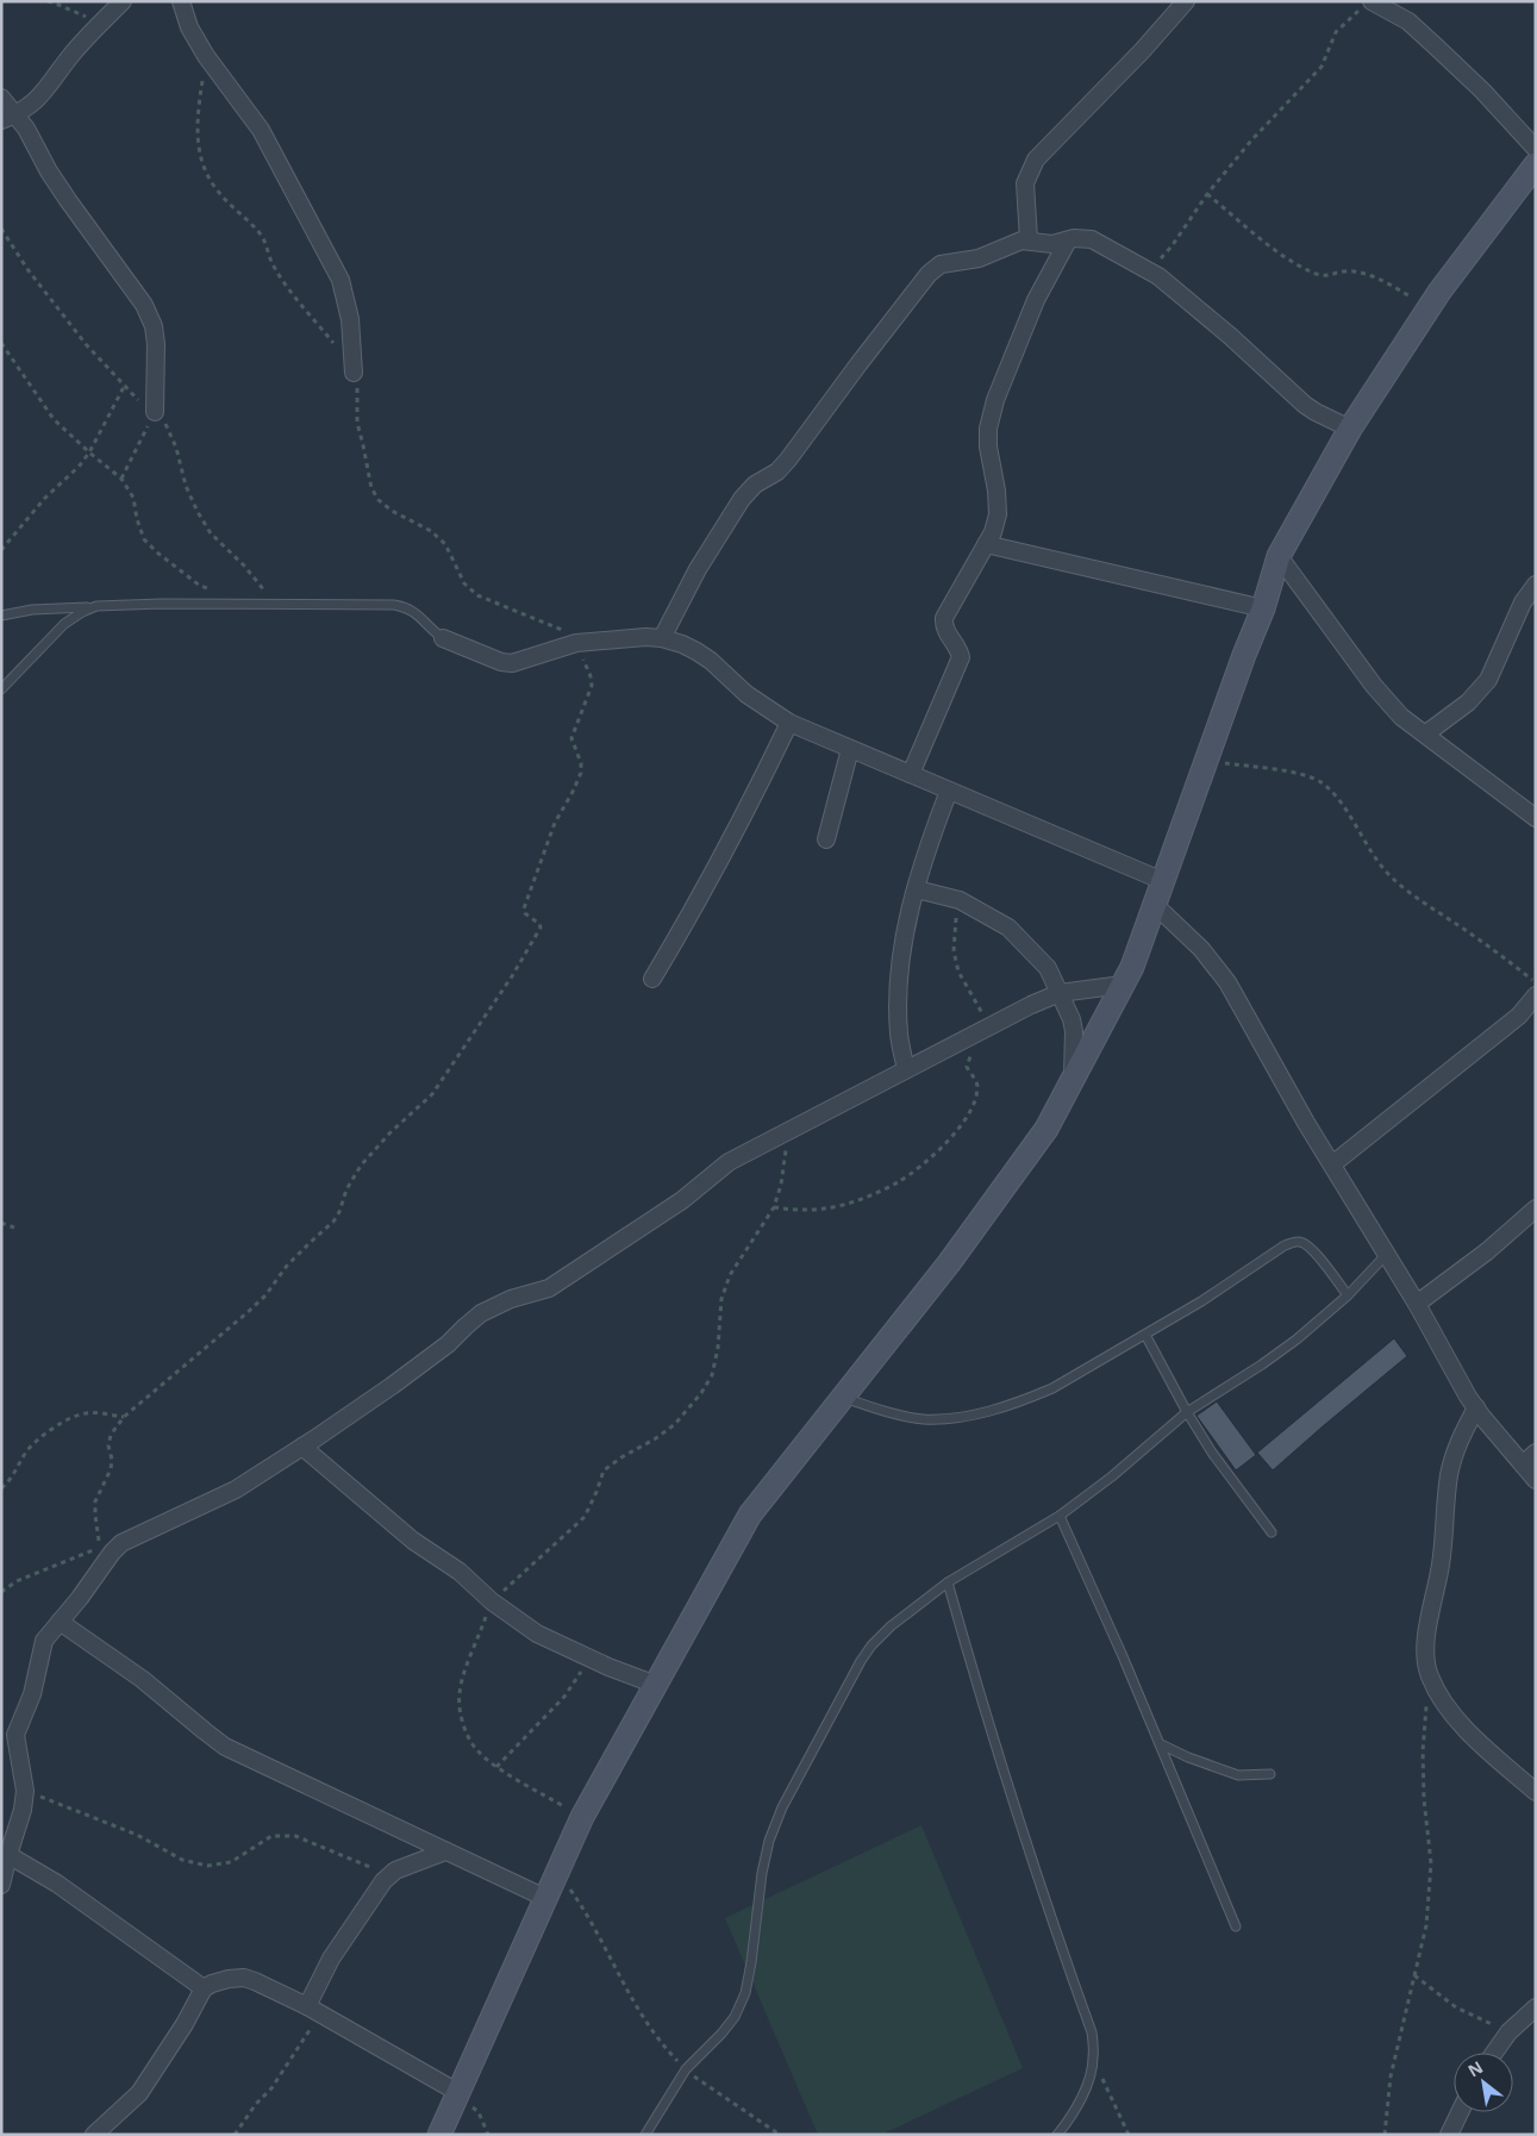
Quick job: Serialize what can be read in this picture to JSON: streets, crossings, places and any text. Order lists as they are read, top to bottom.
{
  "north": "top left"
}
